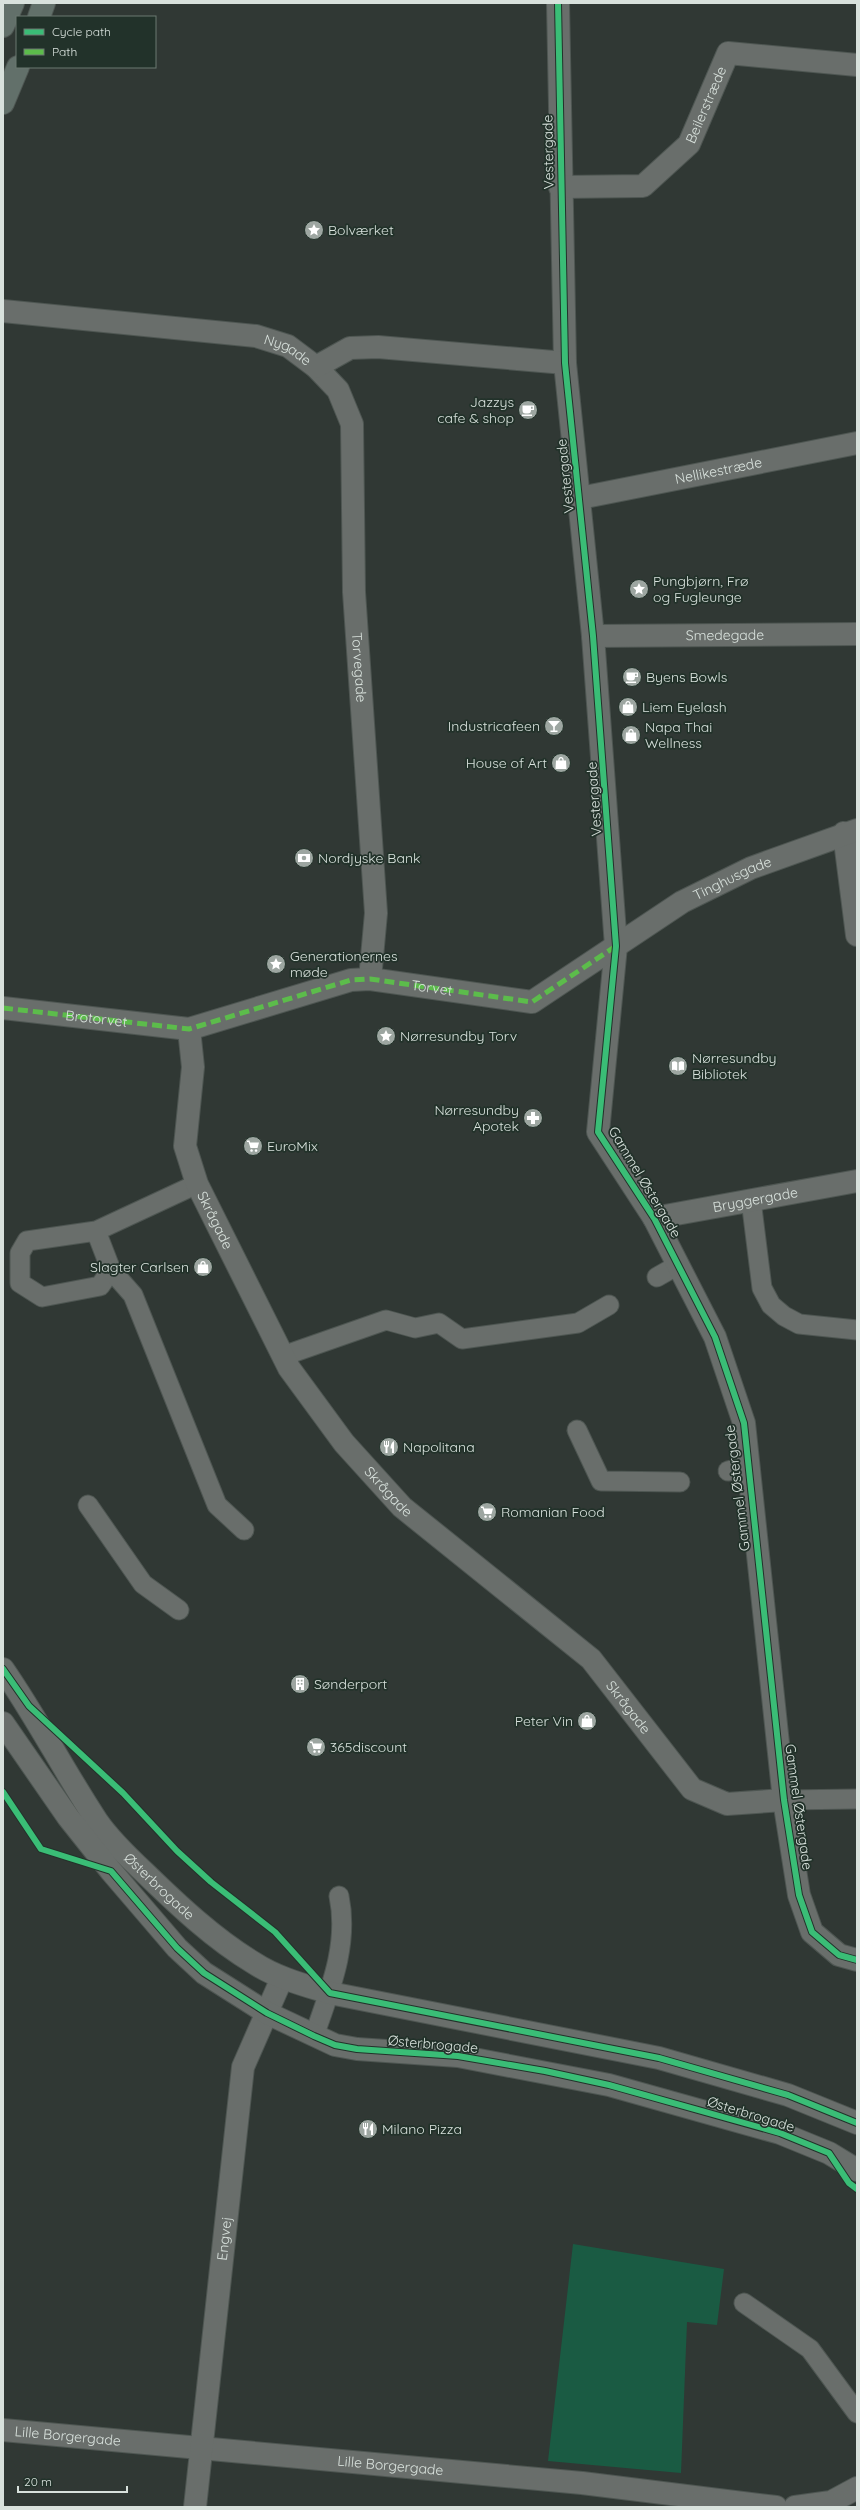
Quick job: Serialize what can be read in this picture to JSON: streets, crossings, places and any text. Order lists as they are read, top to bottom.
{
  "streets": {
    "street": [
      "Beilerstræde",
      "Vestergade",
      "Nygade",
      "Nellikestræde",
      "Smedegade",
      "Torvegade",
      "Tinghusgade",
      "Torvet",
      "Brotorvet",
      "Gammel Østergade",
      "Bryggergade",
      "Skrågade",
      "Østerbrogade",
      "Engvej",
      "Lille Borgergade"
    ]
  },
  "crossings": [
    ["Beilerstræde", "Vestergade"],
    ["Vestergade", "Nygade"],
    ["Vestergade", "Nellikestræde"],
    ["Vestergade", "Smedegade"],
    ["Vestergade", "Tinghusgade"],
    ["Vestergade", "Torvet"],
    ["Vestergade", "Gammel Østergade"],
    ["Nygade", "Torvegade"],
    ["Torvegade", "Torvet"],
    ["Tinghusgade", "Torvet"],
    ["Tinghusgade", "Gammel Østergade"],
    ["Torvet", "Brotorvet"],
    ["Torvet", "Gammel Østergade"],
    ["Torvet", "Skrågade"],
    ["Brotorvet", "Skrågade"],
    ["Gammel Østergade", "Bryggergade"],
    ["Gammel Østergade", "Skrågade"],
    ["Østerbrogade", "Engvej"],
    ["Engvej", "Lille Borgergade"]
  ],
  "places": {
    "place": [
      "Bolværket",
      "Pungbjørn, Frø og Fugleunge",
      "Generationernes møde",
      "Nørresundby Torv"
    ],
    "cafe": ["Jazzys cafe & shop", "Byens Bowls"],
    "shop": [
      "Liem Eyelash",
      "Napa Thai Wellness",
      "House of Art",
      "Slagter Carlsen",
      "Peter Vin"
    ],
    "bar": ["Industricafeen"],
    "bank": ["Nordjyske Bank"],
    "library": ["Nørresundby Bibliotek"],
    "pharmacy": ["Nørresundby Apotek"],
    "supermarket": ["EuroMix", "Romanian Food", "365discount"],
    "restaurant": ["Napolitana", "Milano Pizza"],
    "building": ["Sønderport"]
  },
  "legend": ["Cycle path", "Path"],
  "scale_bar": "20 m"
}
